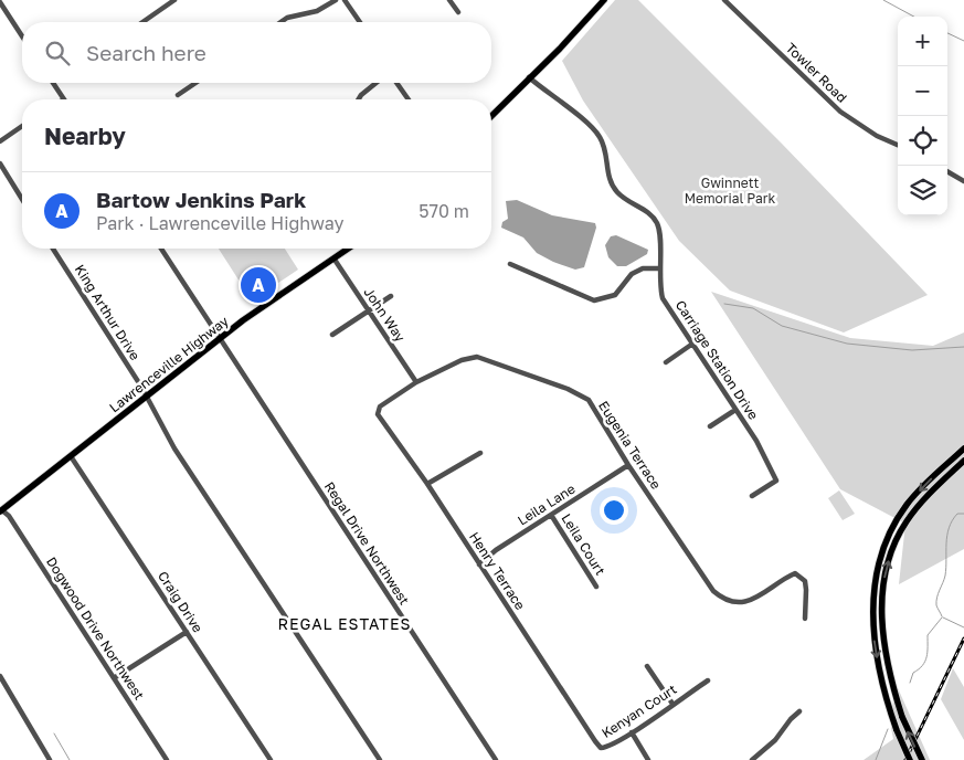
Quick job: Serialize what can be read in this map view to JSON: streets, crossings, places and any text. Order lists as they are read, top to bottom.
{
  "streets": {
    "main road": ["Lawrenceville Highway"],
    "street": [
      "Towler Road",
      "King Arthur Drive",
      "John Way",
      "Carriage Station Drive",
      "Eugenia Terrace",
      "Leila Lane",
      "Regal Drive Northwest",
      "Leila Court",
      "Henry Terrace",
      "Craig Drive",
      "Dogwood Drive Northwest",
      "Kenyan Court"
    ]
  },
  "crossings": [
    ["King Arthur Drive", "Lawrenceville Highway"],
    ["John Way", "Lawrenceville Highway"],
    ["John Way", "Eugenia Terrace"],
    ["Lawrenceville Highway", "Regal Drive Northwest"],
    ["Lawrenceville Highway", "Craig Drive"],
    ["Lawrenceville Highway", "Dogwood Drive Northwest"],
    ["Eugenia Terrace", "Leila Lane"],
    ["Eugenia Terrace", "Henry Terrace"],
    ["Leila Lane", "Leila Court"],
    ["Leila Lane", "Henry Terrace"],
    ["Henry Terrace", "Kenyan Court"]
  ],
  "districts": ["REGAL ESTATES"],
  "parks": ["Gwinnett Memorial Park"],
  "page": {
    "map_buttons": ["+", "−"],
    "search": "Search here",
    "heading": "Nearby",
    "list": [
      {
        "mark": "A",
        "name": "Bartow Jenkins Park",
        "note": "Park · Lawrenceville Highway",
        "value": "570 m"
      }
    ],
    "pins": "A"
  }
}
